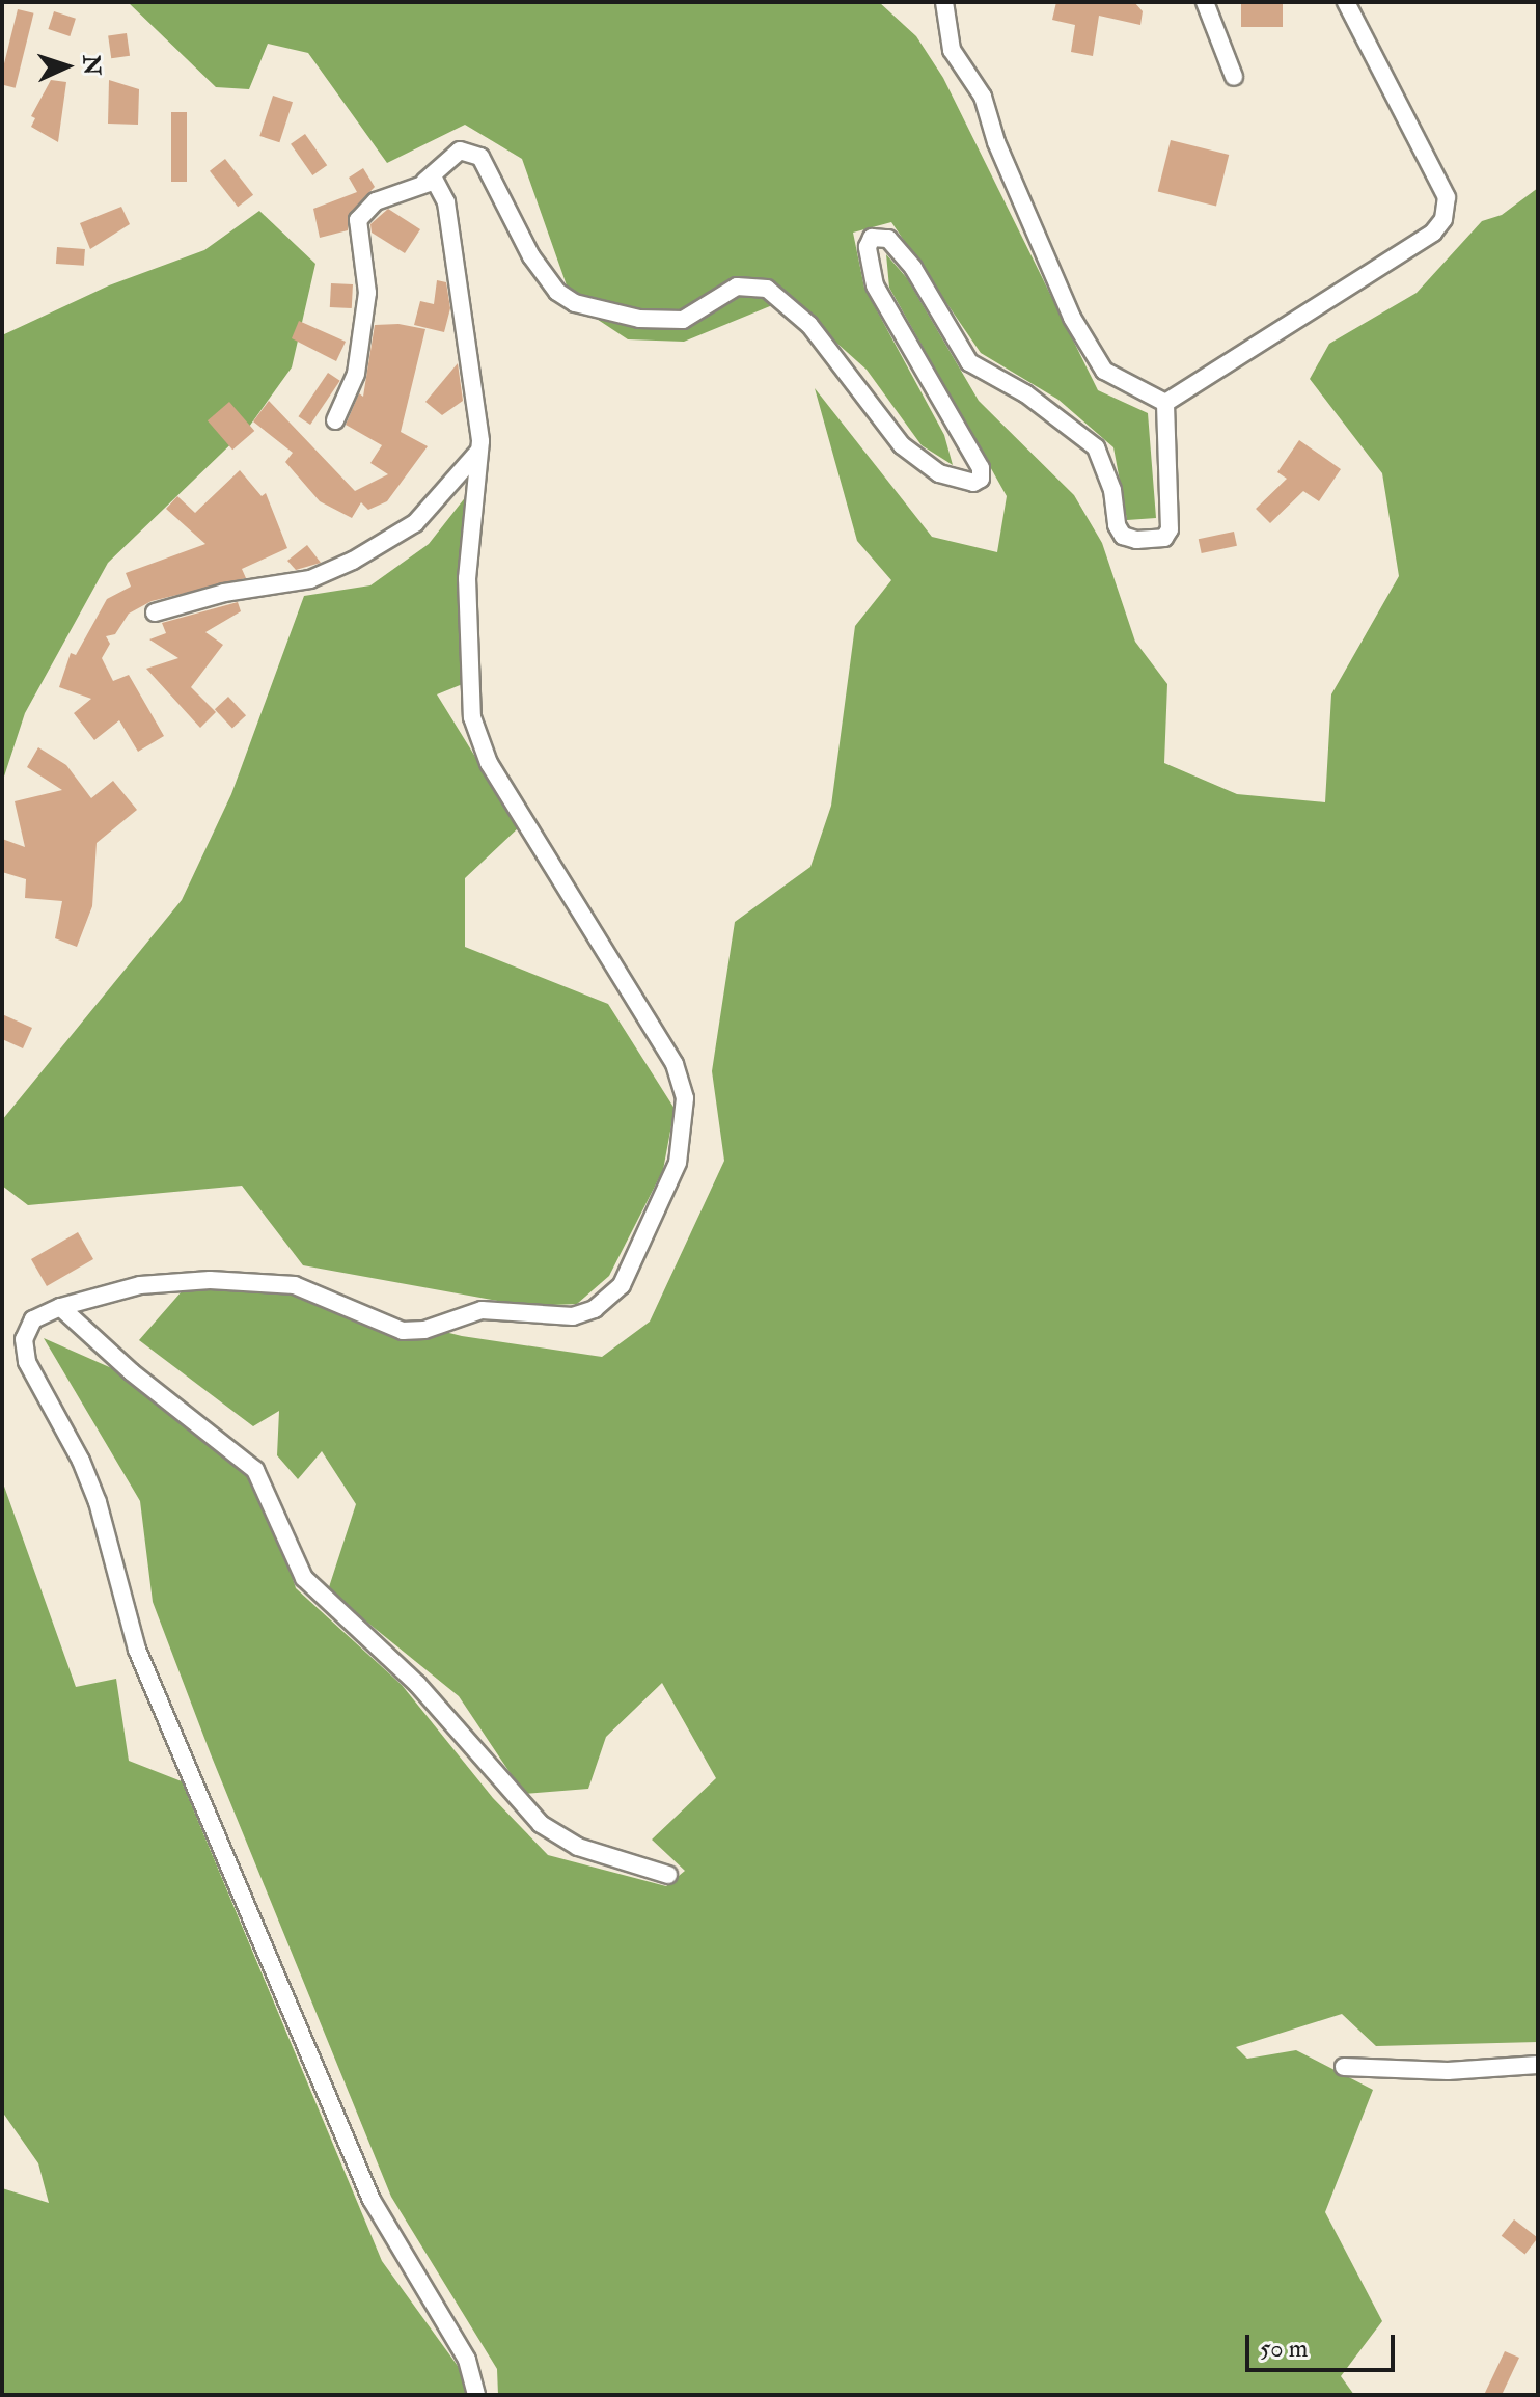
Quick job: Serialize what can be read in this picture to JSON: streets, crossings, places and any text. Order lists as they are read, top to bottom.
{
  "scale_bar": "50 m",
  "north": "right"
}
